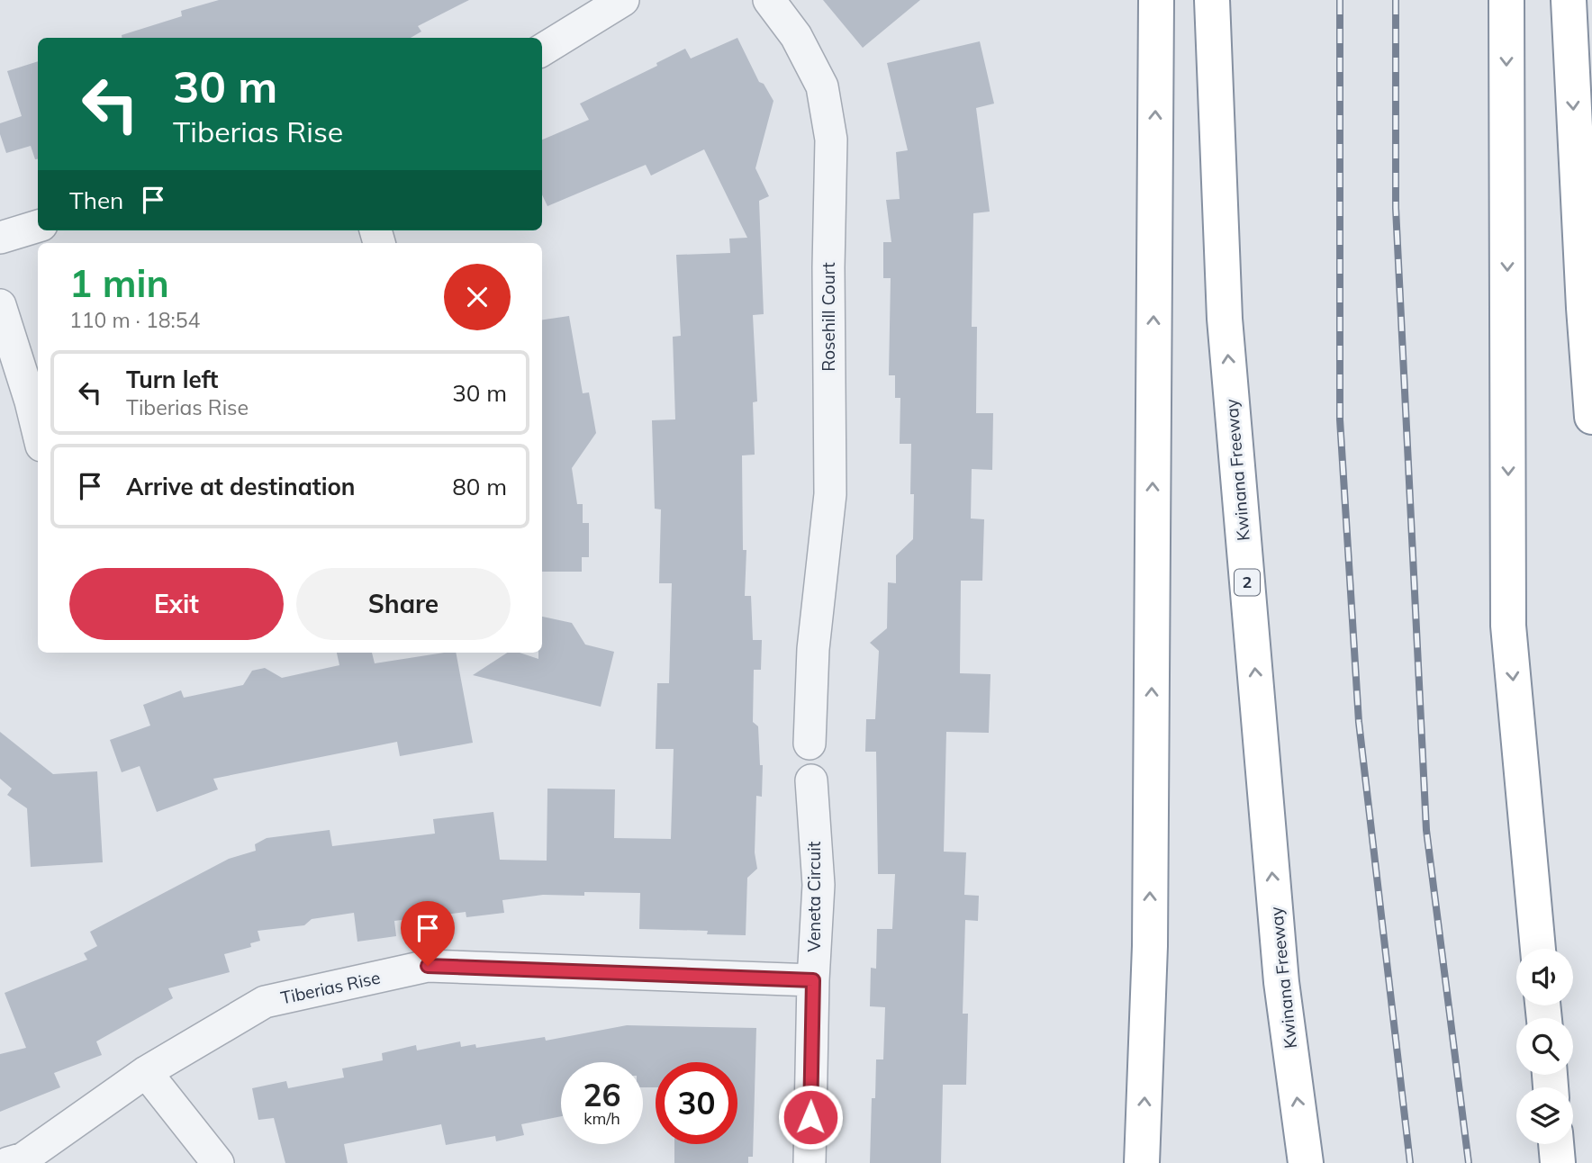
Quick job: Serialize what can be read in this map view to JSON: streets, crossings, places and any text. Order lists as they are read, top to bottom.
{
  "streets": {
    "highway": ["Kwinana Freeway", "2"],
    "street": ["Rosehill Court", "Veneta Circuit", "Tiberias Rise"]
  },
  "crossings": [
    ["Veneta Circuit", "Tiberias Rise"]
  ],
  "page": {
    "turn": ["30 m", "Tiberias Rise"],
    "then": "Then",
    "heading": ["1 min", "110 m · 18:54"],
    "list": [
      {
        "name": "Turn left",
        "note": "Tiberias Rise",
        "value": "30 m"
      },
      {
        "name": "Arrive at destination",
        "value": "80 m"
      }
    ],
    "buttons": ["Exit", "Share"],
    "speed": "26 km/h",
    "limit": "30"
  }
}
